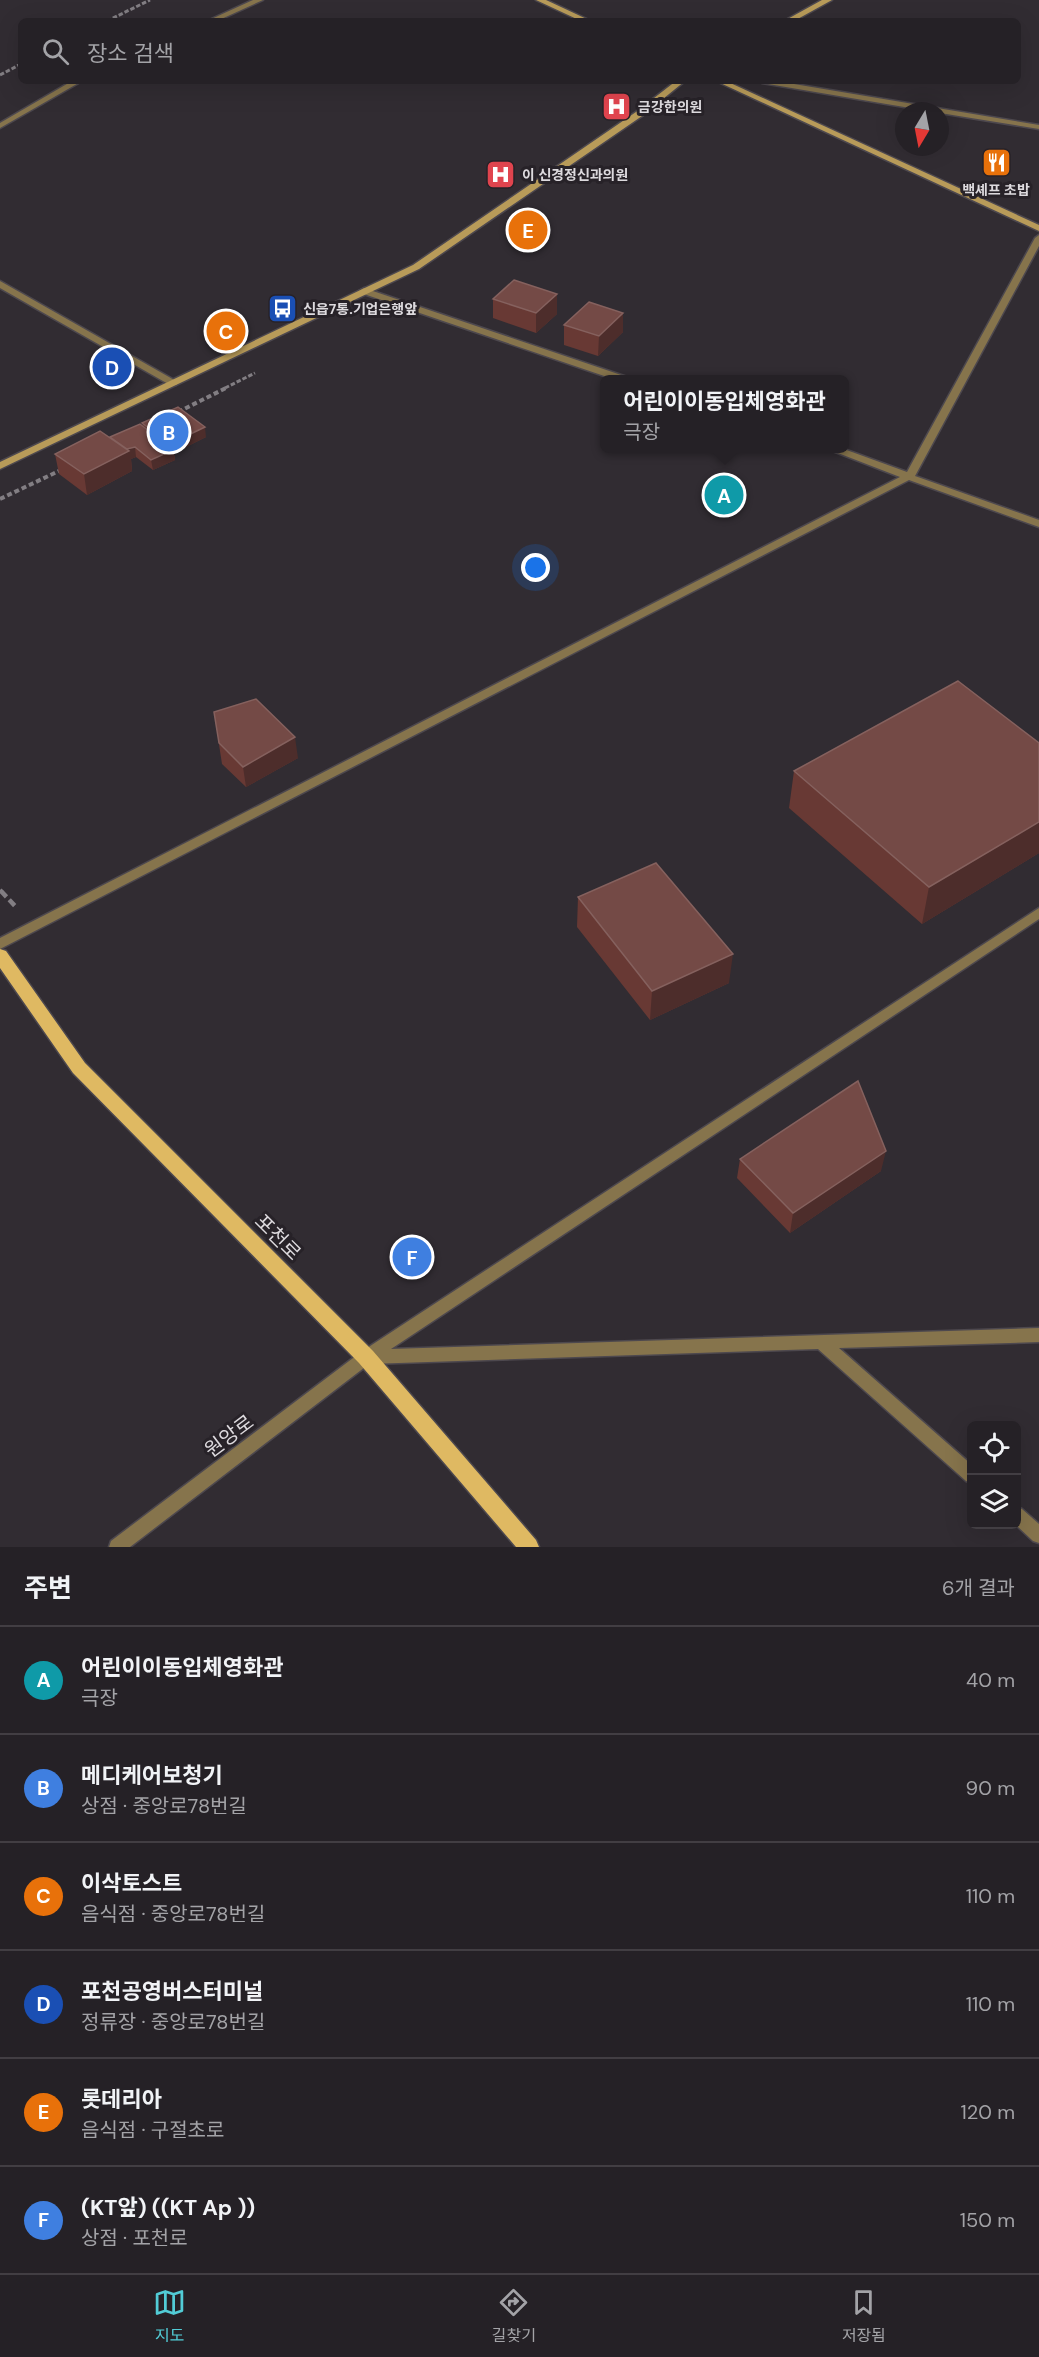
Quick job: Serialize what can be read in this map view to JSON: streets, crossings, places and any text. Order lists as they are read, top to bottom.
{
  "streets": {
    "main road": ["포천로"],
    "street": ["원앙로"]
  },
  "crossings": [
    ["포천로", "원앙로"]
  ],
  "places": {
    "hospital": ["금강한의원", "이 신경정신과의원"],
    "restaurant": ["백셰프 초밥"],
    "bus stop": ["신읍7통.기업은행앞"]
  },
  "north": "bottom",
  "page": {
    "search": "장소 검색",
    "pins": [
      "E",
      "C",
      "D",
      "B",
      "A",
      "F"
    ],
    "popup": ["어린이이동입체영화관", "극장"],
    "heading": ["주변", "6개 결과"],
    "list": [
      {
        "mark": "A",
        "name": "어린이이동입체영화관",
        "note": "극장",
        "value": "40 m"
      },
      {
        "mark": "B",
        "name": "메디케어보청기",
        "note": "상점 · 중앙로78번길",
        "value": "90 m"
      },
      {
        "mark": "C",
        "name": "이삭토스트",
        "note": "음식점 · 중앙로78번길",
        "value": "110 m"
      },
      {
        "mark": "D",
        "name": "포천공영버스터미널",
        "note": "정류장 · 중앙로78번길",
        "value": "110 m"
      },
      {
        "mark": "E",
        "name": "롯데리아",
        "note": "음식점 · 구절초로",
        "value": "120 m"
      },
      {
        "mark": "F",
        "name": "(KT앞) ((KT Ap ))",
        "note": "상점 · 포천로",
        "value": "150 m"
      }
    ],
    "nav": ["지도", "길찾기", "저장됨"]
  }
}
